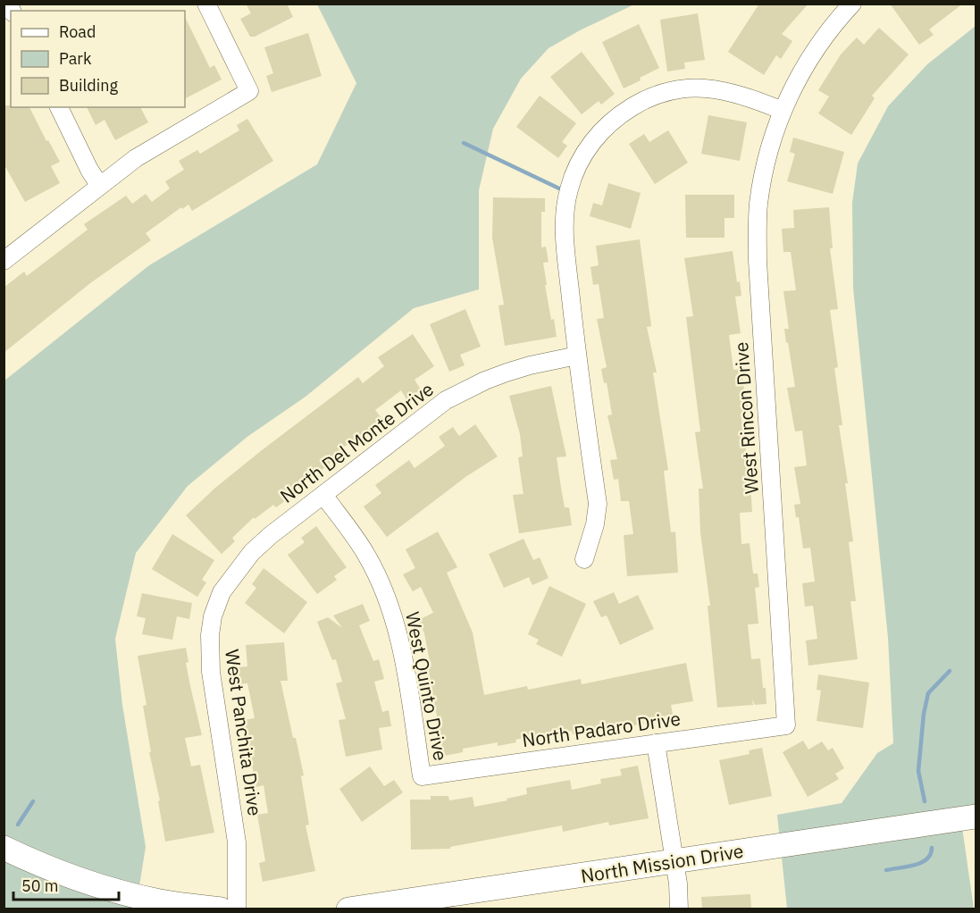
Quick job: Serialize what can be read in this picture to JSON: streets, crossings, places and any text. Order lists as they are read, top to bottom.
{
  "streets": {
    "street": [
      "West Rincon Drive",
      "North Del Monte Drive",
      "West Quinto Drive",
      "North Padaro Drive",
      "West Panchita Drive",
      "North Mission Drive"
    ]
  },
  "crossings": [
    ["West Rincon Drive", "North Padaro Drive"],
    ["North Del Monte Drive", "West Quinto Drive"],
    ["North Del Monte Drive", "West Panchita Drive"],
    ["West Quinto Drive", "North Padaro Drive"]
  ],
  "legend": ["Road", "Park", "Building"],
  "scale_bar": "50 m"
}
